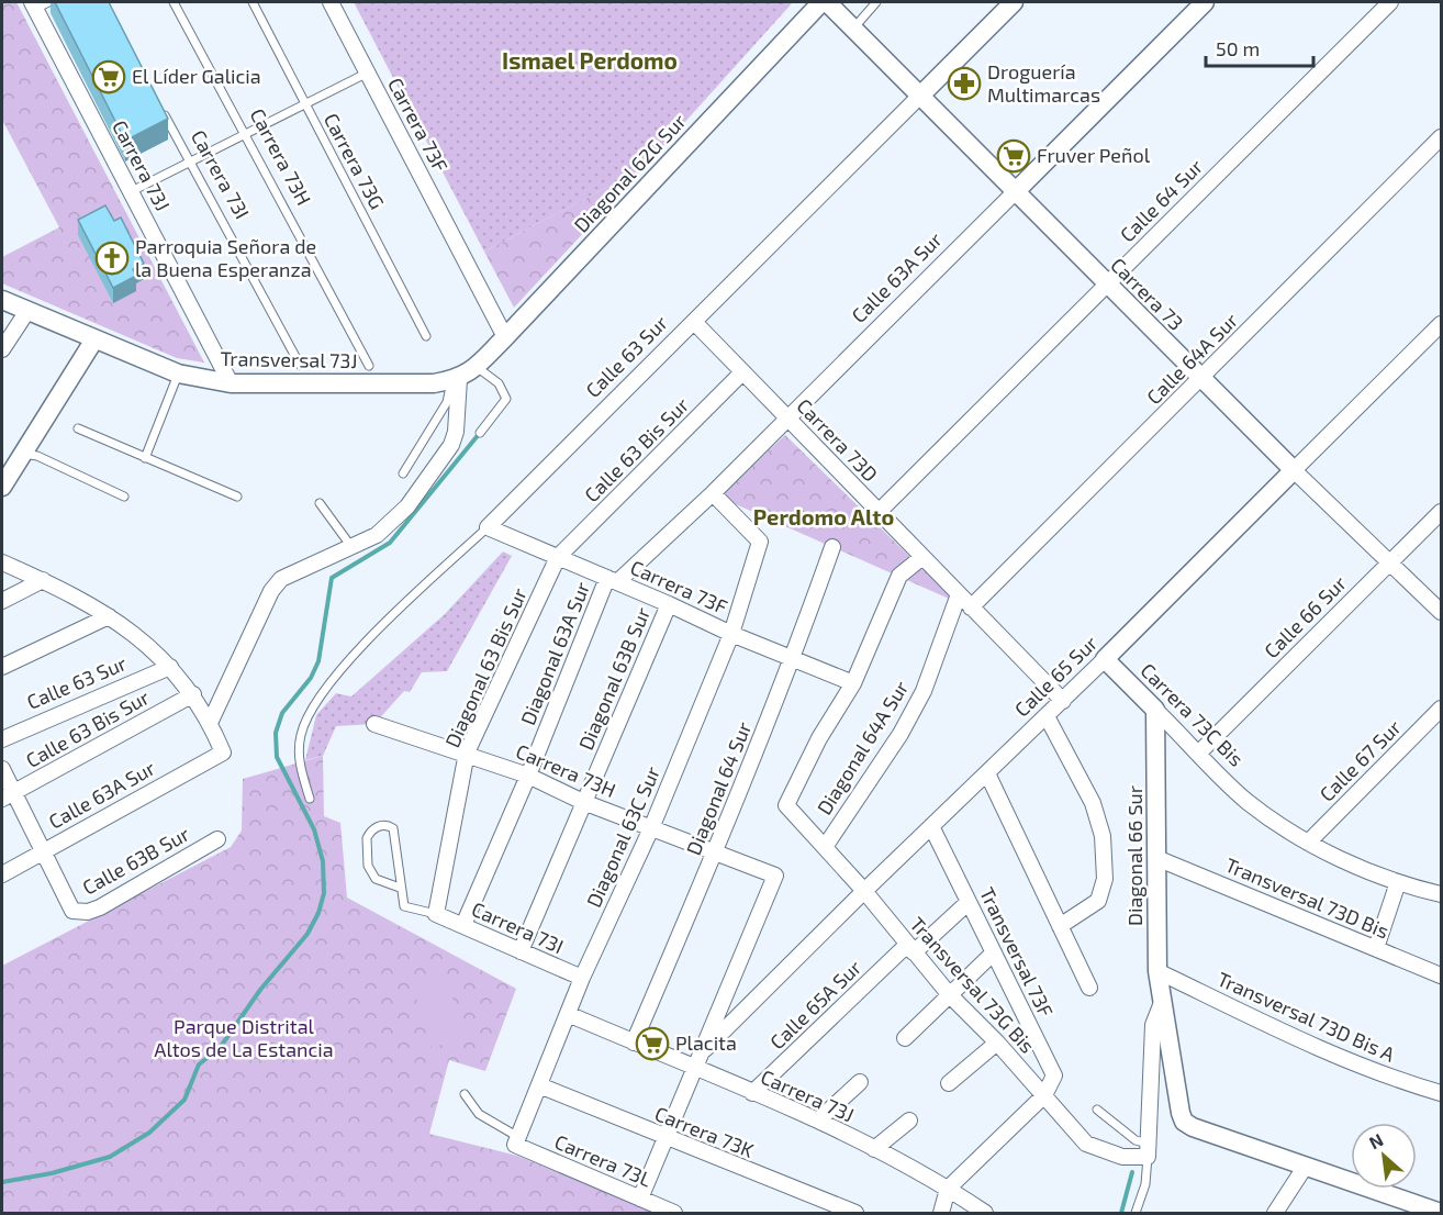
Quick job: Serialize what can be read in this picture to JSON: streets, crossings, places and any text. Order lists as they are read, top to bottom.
{
  "streets": {
    "street": [
      "Carrera 73F",
      "Carrera 73H",
      "Carrera 73J",
      "Diagonal 62G Sur",
      "Carrera 73I",
      "Calle 64 Sur",
      "Calle 63A Sur",
      "Carrera 73",
      "Calle 63 Sur",
      "Calle 64A Sur",
      "Transversal 73J",
      "Carrera 73D",
      "Calle 63 Bis Sur",
      "Calle 66 Sur",
      "Diagonal 63A Sur",
      "Diagonal 63 Bis Sur",
      "Calle 65 Sur",
      "Diagonal 63B Sur",
      "Carrera 73C Bis",
      "Diagonal 64A Sur",
      "Calle 67 Sur",
      "Diagonal 64 Sur",
      "Diagonal 63C Sur",
      "Diagonal 66 Sur",
      "Calle 63B Sur",
      "Transversal 73D Bis",
      "Transversal 73F",
      "Transversal 73G Bis",
      "Calle 65A Sur",
      "Transversal 73D Bis A",
      "Carrera 73K",
      "Carrera 73L"
    ],
    "lane": ["Carrera 73G"]
  },
  "crossings": [
    ["Carrera 73F", "Diagonal 62G Sur"],
    ["Carrera 73F", "Calle 63A Sur"],
    ["Carrera 73F", "Calle 63 Sur"],
    ["Carrera 73F", "Calle 63 Bis Sur"],
    ["Carrera 73F", "Diagonal 63A Sur"],
    ["Carrera 73F", "Diagonal 63 Bis Sur"],
    ["Carrera 73F", "Diagonal 63B Sur"],
    ["Carrera 73F", "Diagonal 64 Sur"],
    ["Carrera 73F", "Diagonal 63C Sur"],
    ["Carrera 73F", "Transversal 73G Bis"],
    ["Carrera 73H", "Carrera 73J"],
    ["Carrera 73H", "Diagonal 63A Sur"],
    ["Carrera 73H", "Diagonal 63 Bis Sur"],
    ["Carrera 73H", "Calle 65 Sur"],
    ["Carrera 73H", "Diagonal 63B Sur"],
    ["Carrera 73H", "Diagonal 64 Sur"],
    ["Carrera 73H", "Diagonal 63C Sur"],
    ["Carrera 73J", "Transversal 73J"],
    ["Carrera 73J", "Calle 65 Sur"],
    ["Carrera 73J", "Diagonal 64 Sur"],
    ["Carrera 73J", "Diagonal 63C Sur"],
    ["Carrera 73J", "Calle 65A Sur"],
    ["Diagonal 62G Sur", "Transversal 73J"],
    ["Carrera 73I", "Diagonal 63A Sur"],
    ["Carrera 73I", "Diagonal 63 Bis Sur"],
    ["Carrera 73I", "Diagonal 63B Sur"],
    ["Carrera 73I", "Diagonal 63C Sur"],
    ["Calle 64 Sur", "Carrera 73"],
    ["Calle 64 Sur", "Carrera 73D"],
    ["Calle 63A Sur", "Carrera 73"],
    ["Calle 63A Sur", "Carrera 73D"],
    ["Calle 63A Sur", "Diagonal 63A Sur"],
    ["Calle 63A Sur", "Diagonal 63C Sur"],
    ["Calle 63A Sur", "Calle 63B Sur"],
    ["Carrera 73", "Calle 63 Sur"],
    ["Carrera 73", "Calle 64A Sur"],
    ["Carrera 73", "Calle 66 Sur"],
    ["Carrera 73", "Calle 65 Sur"],
    ["Calle 63 Sur", "Carrera 73D"],
    ["Calle 64A Sur", "Carrera 73D"],
    ["Carrera 73D", "Calle 63 Bis Sur"],
    ["Carrera 73D", "Calle 65 Sur"],
    ["Carrera 73D", "Diagonal 64A Sur"],
    ["Calle 63 Bis Sur", "Diagonal 63 Bis Sur"],
    ["Calle 66 Sur", "Carrera 73C Bis"],
    ["Calle 65 Sur", "Carrera 73C Bis"],
    ["Calle 65 Sur", "Transversal 73F"],
    ["Calle 65 Sur", "Transversal 73G Bis"],
    ["Carrera 73C Bis", "Calle 67 Sur"],
    ["Carrera 73C Bis", "Diagonal 66 Sur"],
    ["Diagonal 64A Sur", "Transversal 73G Bis"],
    ["Diagonal 63C Sur", "Carrera 73K"],
    ["Diagonal 63C Sur", "Carrera 73L"],
    ["Diagonal 66 Sur", "Transversal 73D Bis"],
    ["Diagonal 66 Sur", "Transversal 73G Bis"],
    ["Diagonal 66 Sur", "Transversal 73D Bis A"],
    ["Transversal 73F", "Transversal 73G Bis"],
    ["Transversal 73F", "Calle 65A Sur"],
    ["Transversal 73G Bis", "Calle 65A Sur"]
  ],
  "districts": ["Ismael Perdomo", "Perdomo Alto"],
  "parks": ["Parque Distrital Altos de La Estancia"],
  "places": {
    "supermarket": ["El Líder Galicia", "Fruver Peñol", "Placita"],
    "pharmacy": ["Droguería Multimarcas"],
    "church": ["Parroquia Señora de la Buena Esperanza"]
  },
  "scale_bar": "50 m",
  "north": "top left"
}
